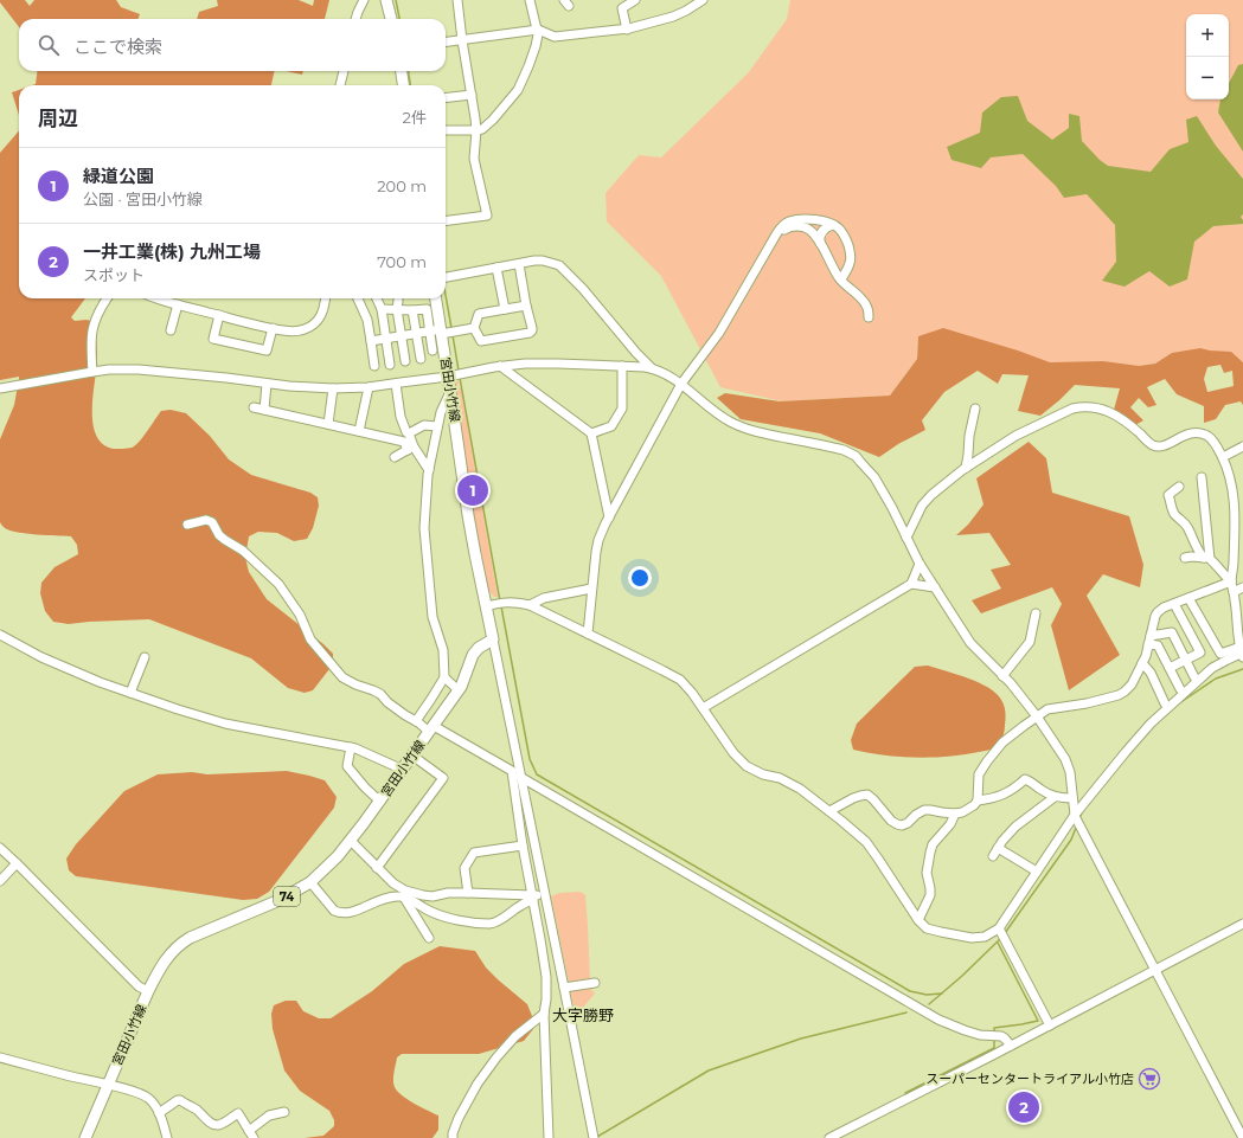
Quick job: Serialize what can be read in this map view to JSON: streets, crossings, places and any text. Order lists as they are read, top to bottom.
{
  "streets": {
    "main road": ["宮田小竹線", "74"]
  },
  "districts": ["大字勝野"],
  "places": {
    "supermarket": ["スーパーセンタートライアル小竹店"]
  },
  "page": {
    "map_buttons": ["+", "−"],
    "search": "ここで検索",
    "heading": ["周辺", "2件"],
    "list": [
      {
        "mark": "1",
        "name": "緑道公園",
        "note": "公園 · 宮田小竹線",
        "value": "200 m"
      },
      {
        "mark": "2",
        "name": "一井工業(株) 九州工場",
        "note": "スポット",
        "value": "700 m"
      }
    ],
    "pins": ["1", "2"]
  }
}
